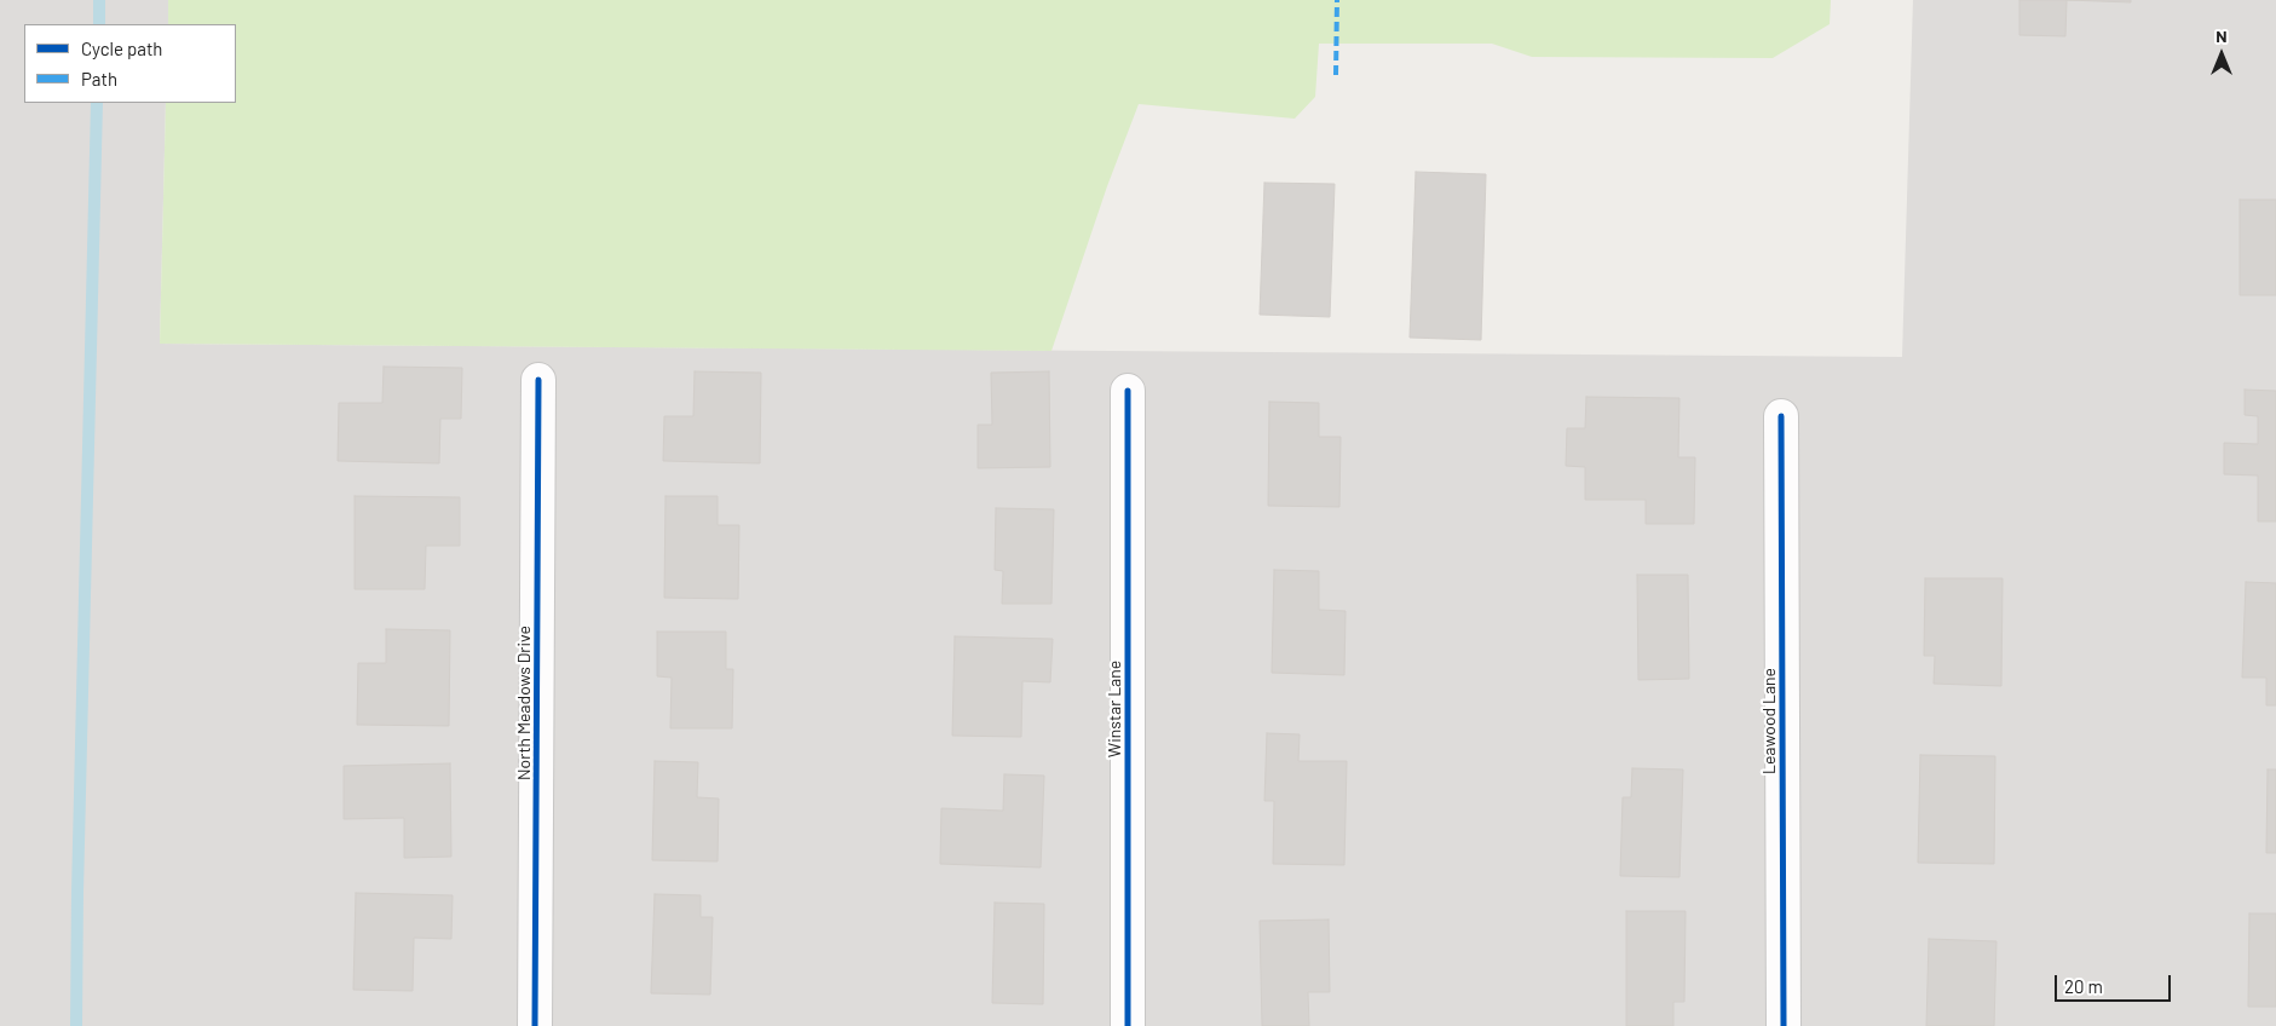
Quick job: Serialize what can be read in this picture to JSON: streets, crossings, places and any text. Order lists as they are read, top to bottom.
{
  "streets": {
    "street": ["North Meadows Drive", "Winstar Lane", "Leawood Lane"]
  },
  "legend": ["Cycle path", "Path"],
  "scale_bar": "20 m",
  "north": "top"
}
